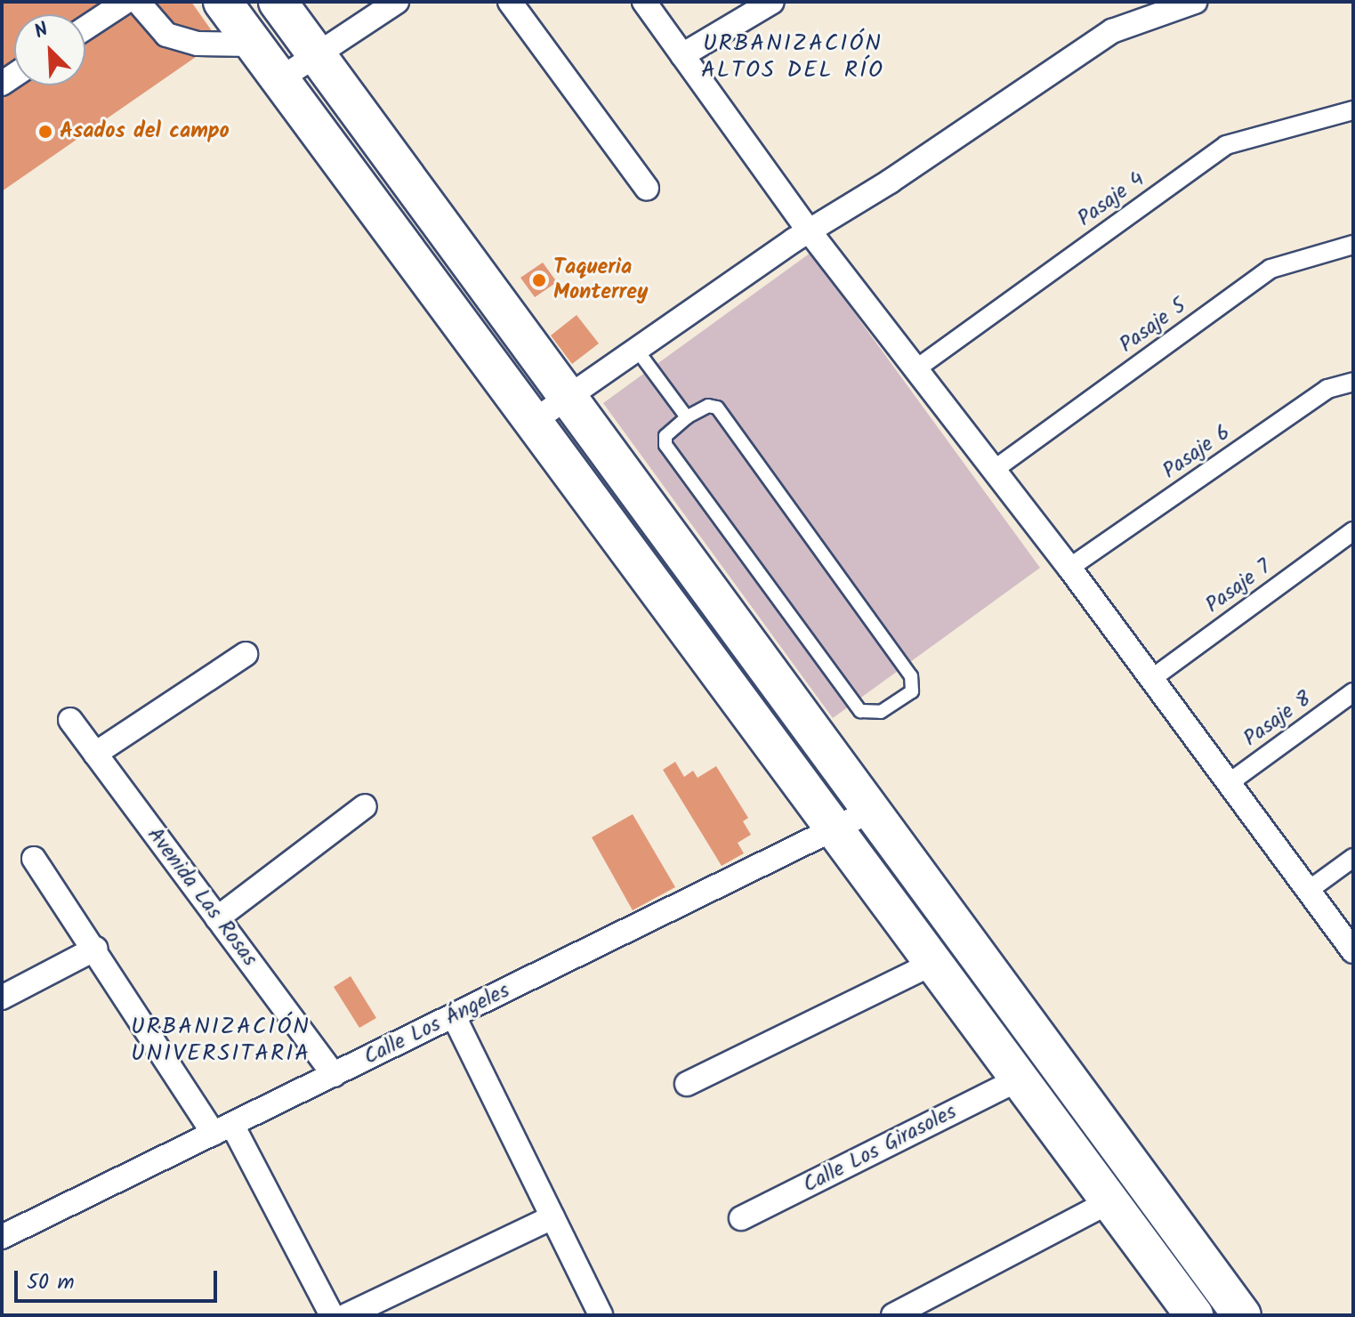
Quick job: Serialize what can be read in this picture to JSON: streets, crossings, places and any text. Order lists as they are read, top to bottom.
{
  "streets": {
    "street": [
      "Pasaje 4",
      "Pasaje 5",
      "Pasaje 6",
      "Pasaje 7",
      "Pasaje 8",
      "Avenida Las Rosas",
      "Calle Los Ángeles",
      "Calle Los Girasoles"
    ]
  },
  "crossings": [
    ["Avenida Las Rosas", "Calle Los Ángeles"]
  ],
  "districts": ["URBANIZACIÓN ALTOS DEL RÍO", "URBANIZACIÓN UNIVERSITARIA"],
  "places": ["Asados del campo", "Taqueria Monterrey"],
  "scale_bar": "50 m",
  "north": "top left"
}
